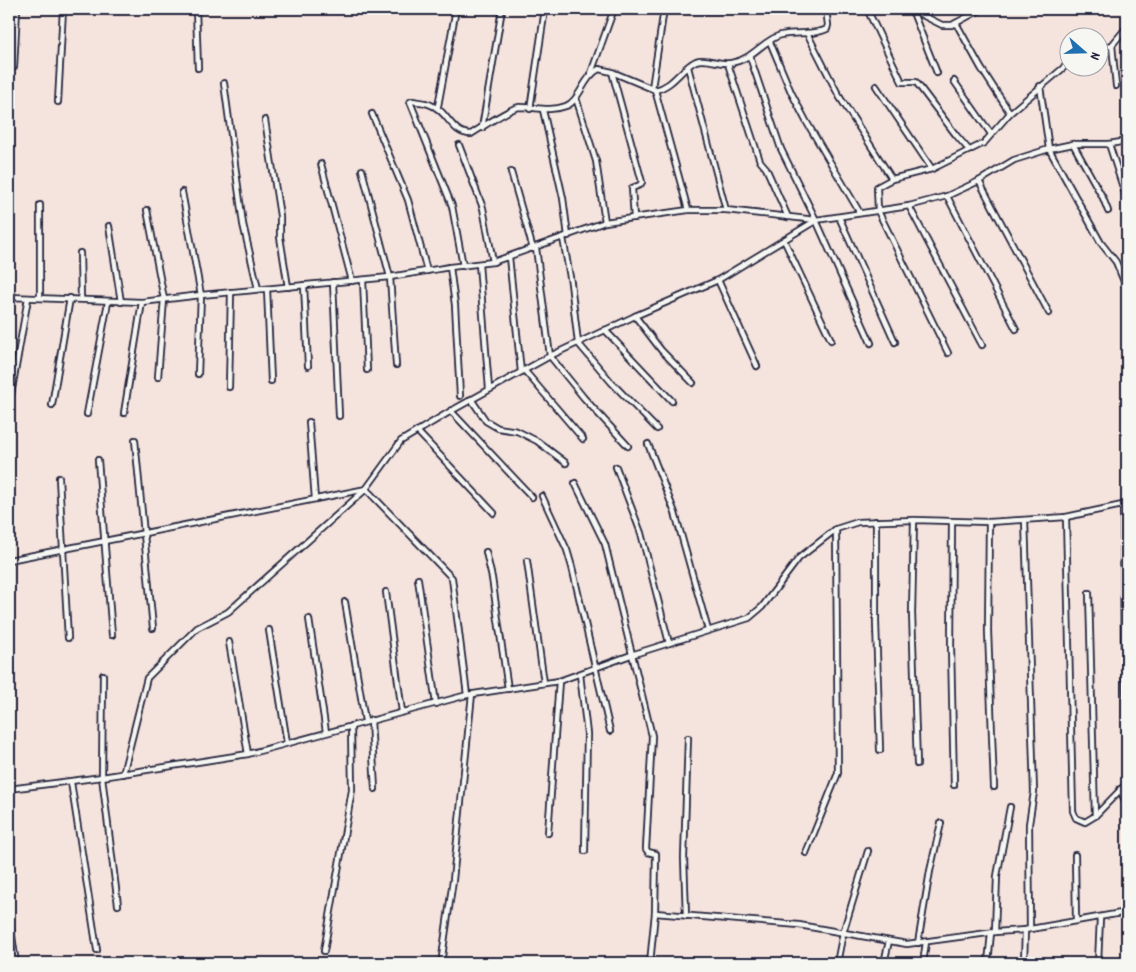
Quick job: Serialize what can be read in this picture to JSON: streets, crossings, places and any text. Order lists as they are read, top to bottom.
{
  "north": "right"
}
